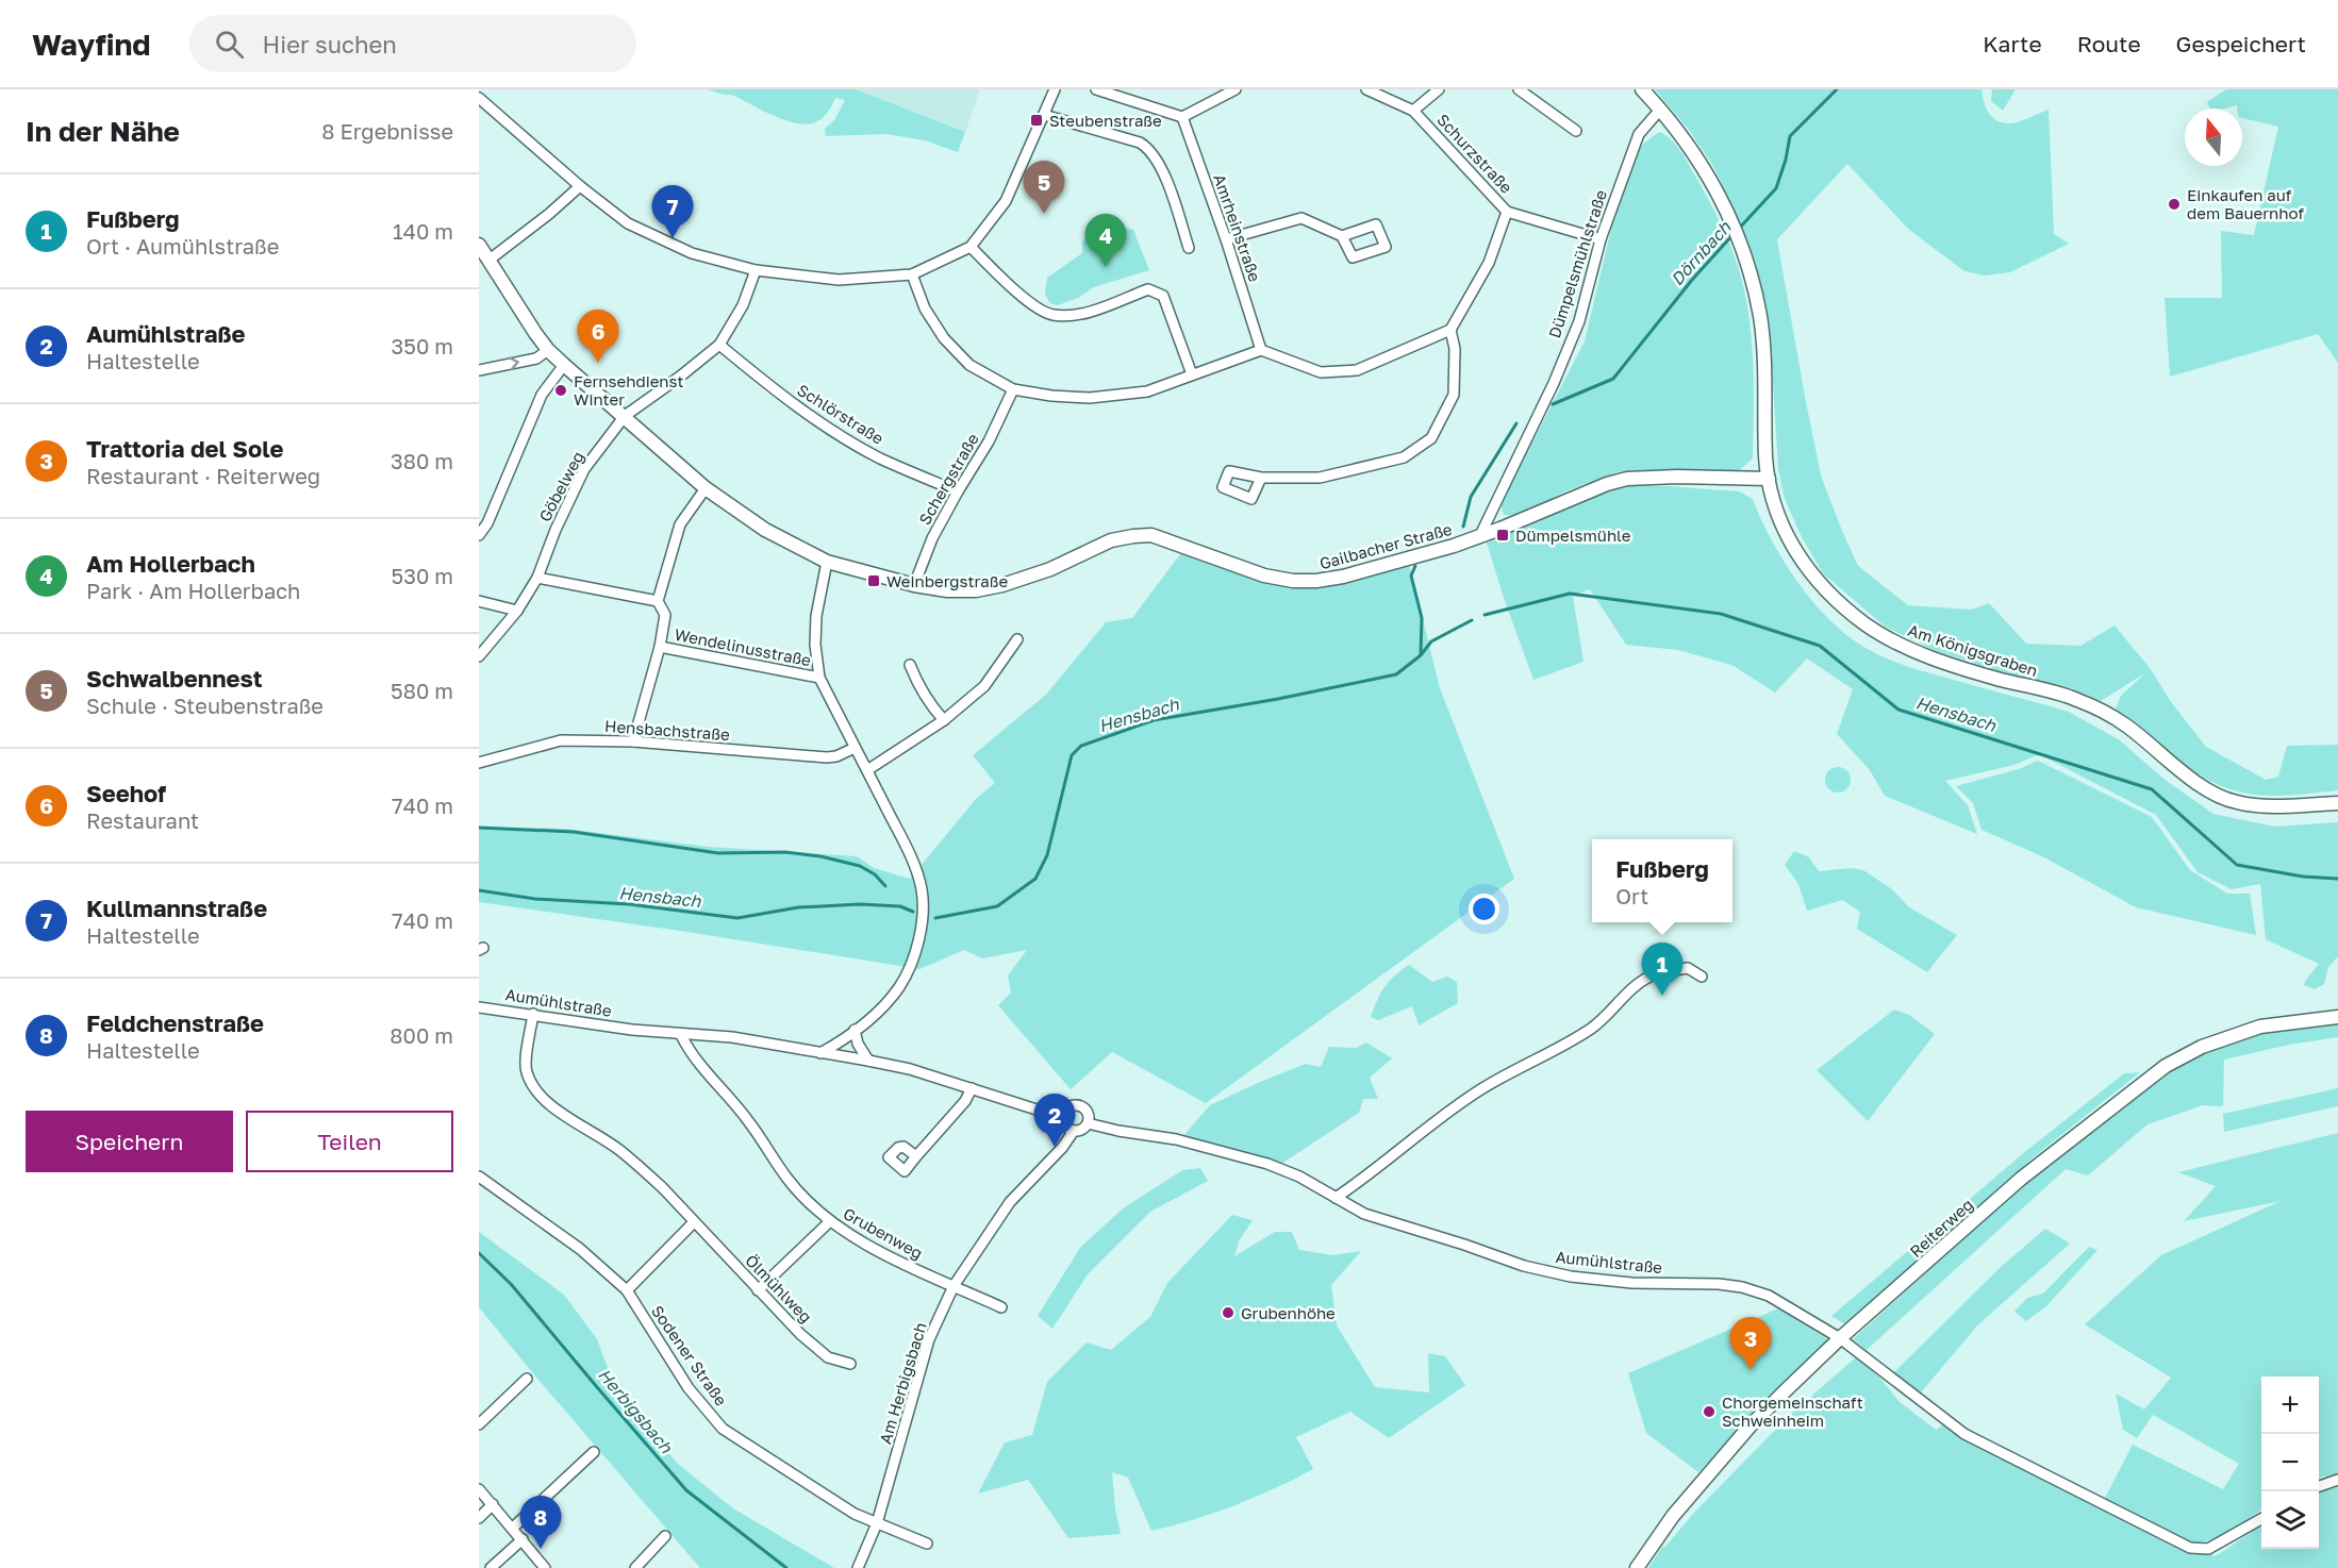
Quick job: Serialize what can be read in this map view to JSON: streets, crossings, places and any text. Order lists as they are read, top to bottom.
{
  "streets": {
    "street": [
      "Schurzstraße",
      "Amrheinstraße",
      "Dümpelsmühlstraße",
      "Schlörstraße",
      "Schergstraße",
      "Göbelweg",
      "Gailbacher Straße",
      "Wendelinusstraße",
      "Am Königsgraben",
      "Hensbachstraße",
      "Aumühlstraße",
      "Reiterweg",
      "Grubenweg",
      "Ölmühlweg",
      "Sodener Straße",
      "Am Herbigsbach"
    ]
  },
  "crossings": [
    ["Schurzstraße", "Dümpelsmühlstraße"],
    ["Dümpelsmühlstraße", "Gailbacher Straße"],
    ["Dümpelsmühlstraße", "Am Königsgraben"],
    ["Schlörstraße", "Schergstraße"],
    ["Schlörstraße", "Göbelweg"],
    ["Schergstraße", "Gailbacher Straße"],
    ["Göbelweg", "Gailbacher Straße"],
    ["Gailbacher Straße", "Am Königsgraben"],
    ["Aumühlstraße", "Reiterweg"],
    ["Aumühlstraße", "Grubenweg"],
    ["Aumühlstraße", "Ölmühlweg"],
    ["Aumühlstraße", "Am Herbigsbach"],
    ["Grubenweg", "Am Herbigsbach"],
    ["Sodener Straße", "Am Herbigsbach"]
  ],
  "water": ["Dörnbach", "Hensbach", "Herbigsbach"],
  "places": {
    "transit": ["Steubenstraße", "Dümpelsmühle", "Weinbergstraße"],
    "other": [
      "Einkaufen auf dem Bauernhof",
      "Fernsehdienst Winter",
      "Grubenhöhe",
      "Chorgemeinschaft Schweinheim"
    ]
  },
  "north": "top",
  "page": {
    "header": "Wayfind",
    "search": "Hier suchen",
    "nav": ["Karte", "Route", "Gespeichert"],
    "heading": ["In der Nähe", "8 Ergebnisse"],
    "pins": [
      "5",
      "7",
      "4",
      "6",
      "1",
      "2",
      "3",
      "8"
    ],
    "list": [
      {
        "mark": "1",
        "name": "Fußberg",
        "note": "Ort · Aumühlstraße",
        "value": "140 m"
      },
      {
        "mark": "2",
        "name": "Aumühlstraße",
        "note": "Haltestelle",
        "value": "350 m"
      },
      {
        "mark": "3",
        "name": "Trattoria del Sole",
        "note": "Restaurant · Reiterweg",
        "value": "380 m"
      },
      {
        "mark": "4",
        "name": "Am Hollerbach",
        "note": "Park · Am Hollerbach",
        "value": "530 m"
      },
      {
        "mark": "5",
        "name": "Schwalbennest",
        "note": "Schule · Steubenstraße",
        "value": "580 m"
      },
      {
        "mark": "6",
        "name": "Seehof",
        "note": "Restaurant",
        "value": "740 m"
      },
      {
        "mark": "7",
        "name": "Kullmannstraße",
        "note": "Haltestelle",
        "value": "740 m"
      },
      {
        "mark": "8",
        "name": "Feldchenstraße",
        "note": "Haltestelle",
        "value": "800 m"
      }
    ],
    "popup": ["Fußberg", "Ort"],
    "buttons": ["Speichern", "Teilen"],
    "map_buttons": ["+", "−"]
  }
}
